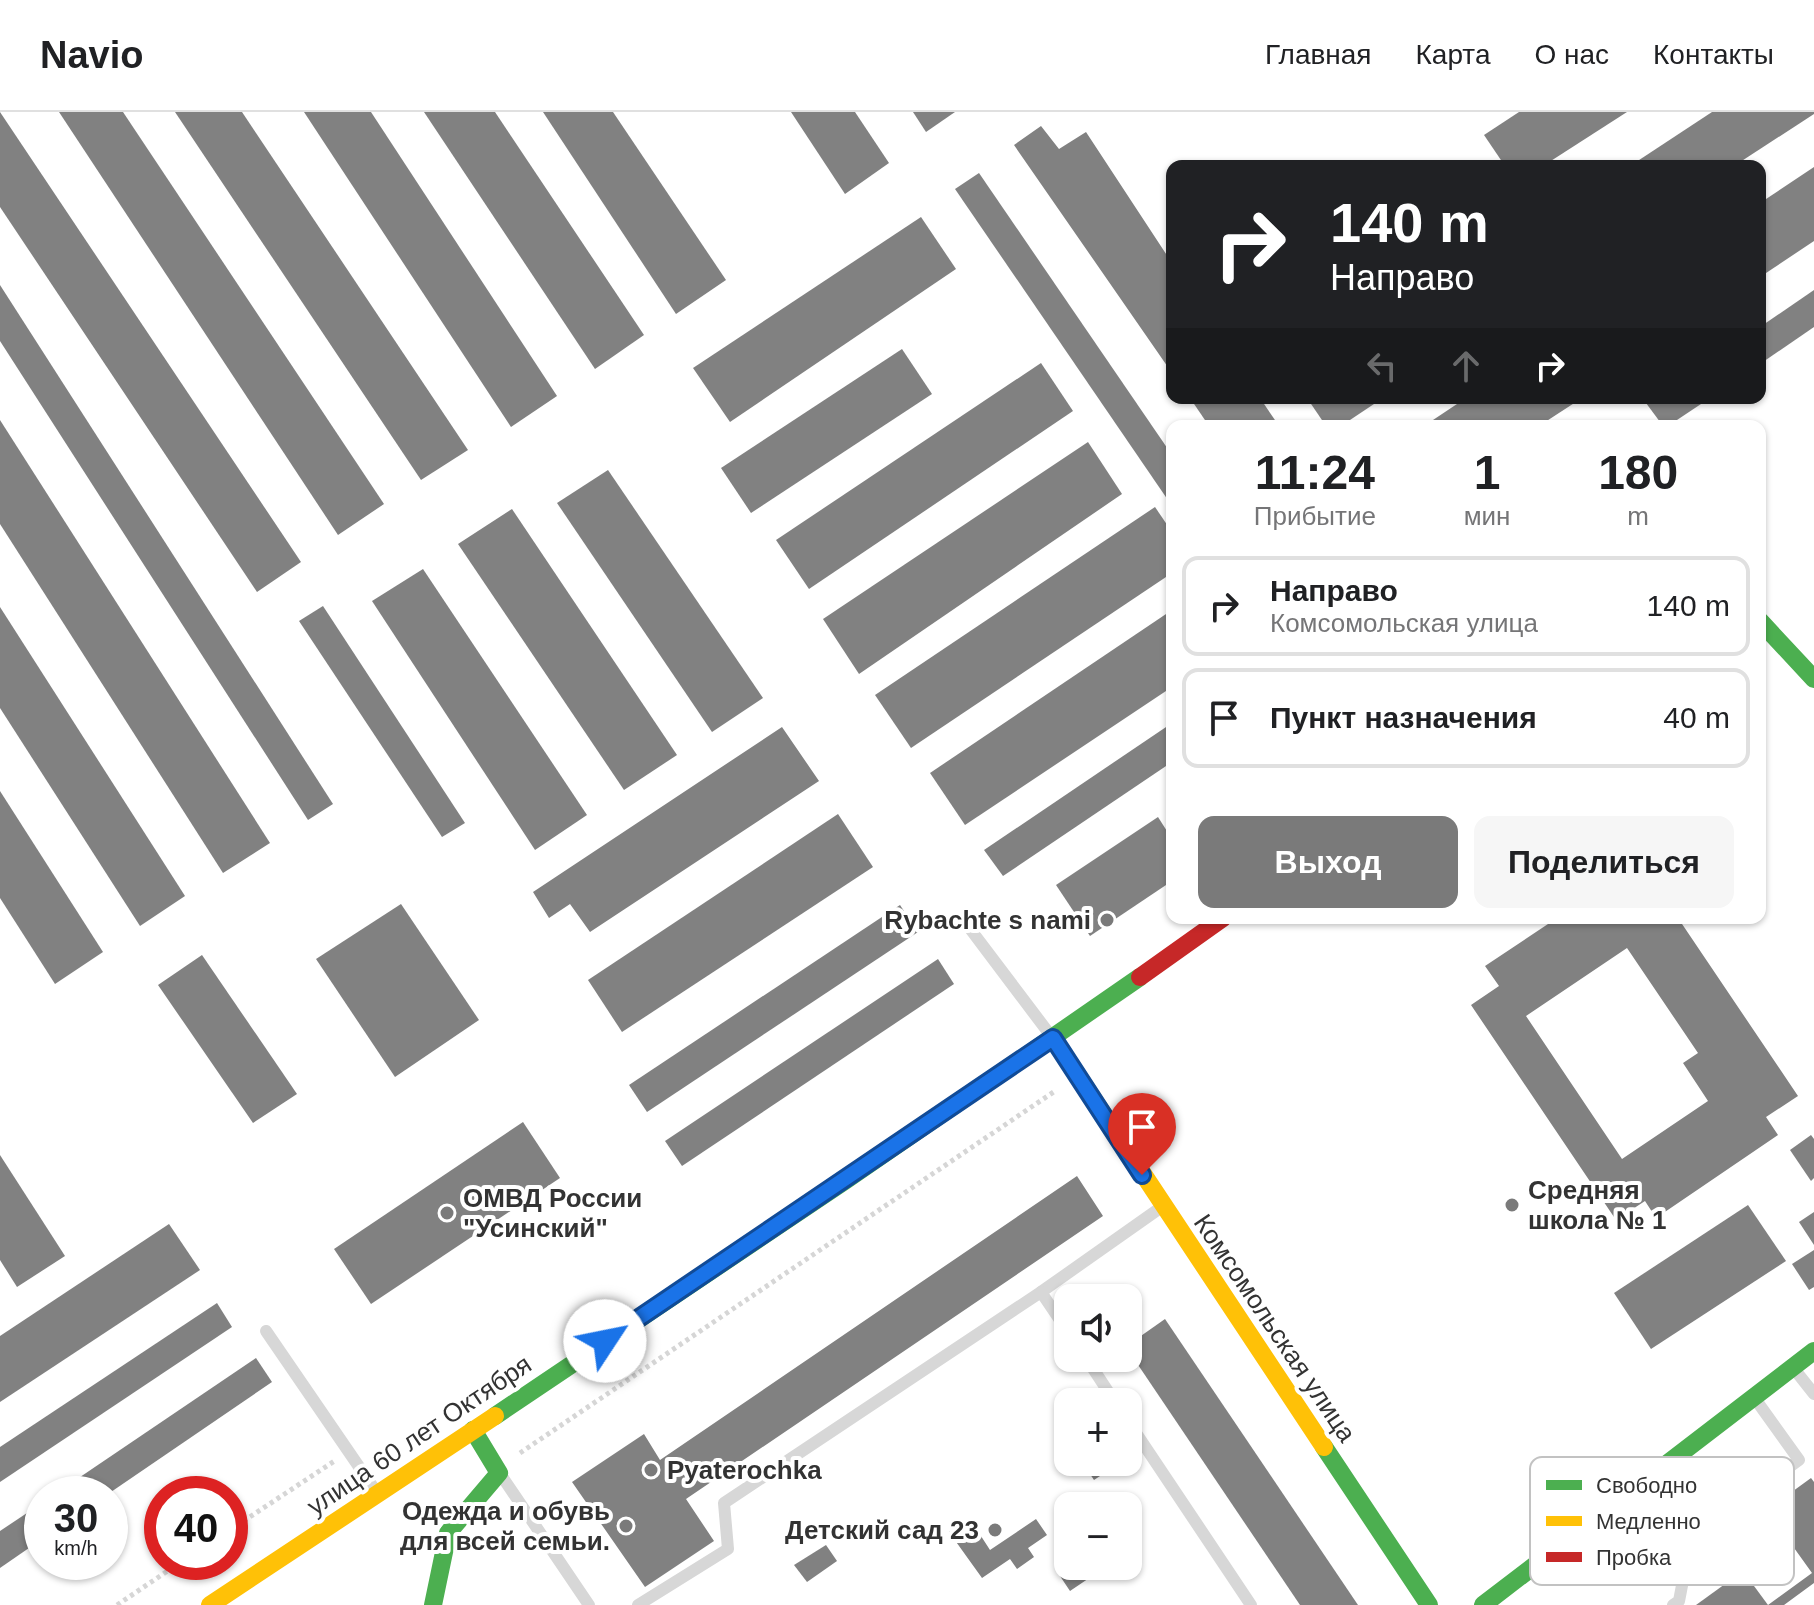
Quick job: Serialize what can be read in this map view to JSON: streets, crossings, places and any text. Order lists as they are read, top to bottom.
{
  "streets": {
    "street": ["Комсомольская улица", "улица 60 лет Октября"]
  },
  "crossings": [
    ["Комсомольская улица", "улица 60 лет Октября"]
  ],
  "places": [
    "Rybachte s nami",
    "Средняя школа № 1",
    "ОМВД России \"Усинский\"",
    "Pyaterochka",
    "Одежда и обувь для всей семьи.",
    "Детский сад 23"
  ],
  "legend": ["Свободно", "Медленно", "Пробка"],
  "page": {
    "header": "Navio",
    "nav": [
      "Главная",
      "Карта",
      "О нас",
      "Контакты"
    ],
    "turn": ["140 m", "Направо"],
    "eta": [
      "11:24",
      "Прибытие",
      "1",
      "мин",
      "180",
      "m"
    ],
    "list": [
      {
        "name": "Направо",
        "note": "Комсомольская улица",
        "value": "140 m"
      },
      {
        "name": "Пункт назначения",
        "value": "40 m"
      }
    ],
    "buttons": ["Выход", "Поделиться"],
    "map_buttons": ["+", "−"],
    "speed": "30 km/h",
    "limit": "40"
  }
}
